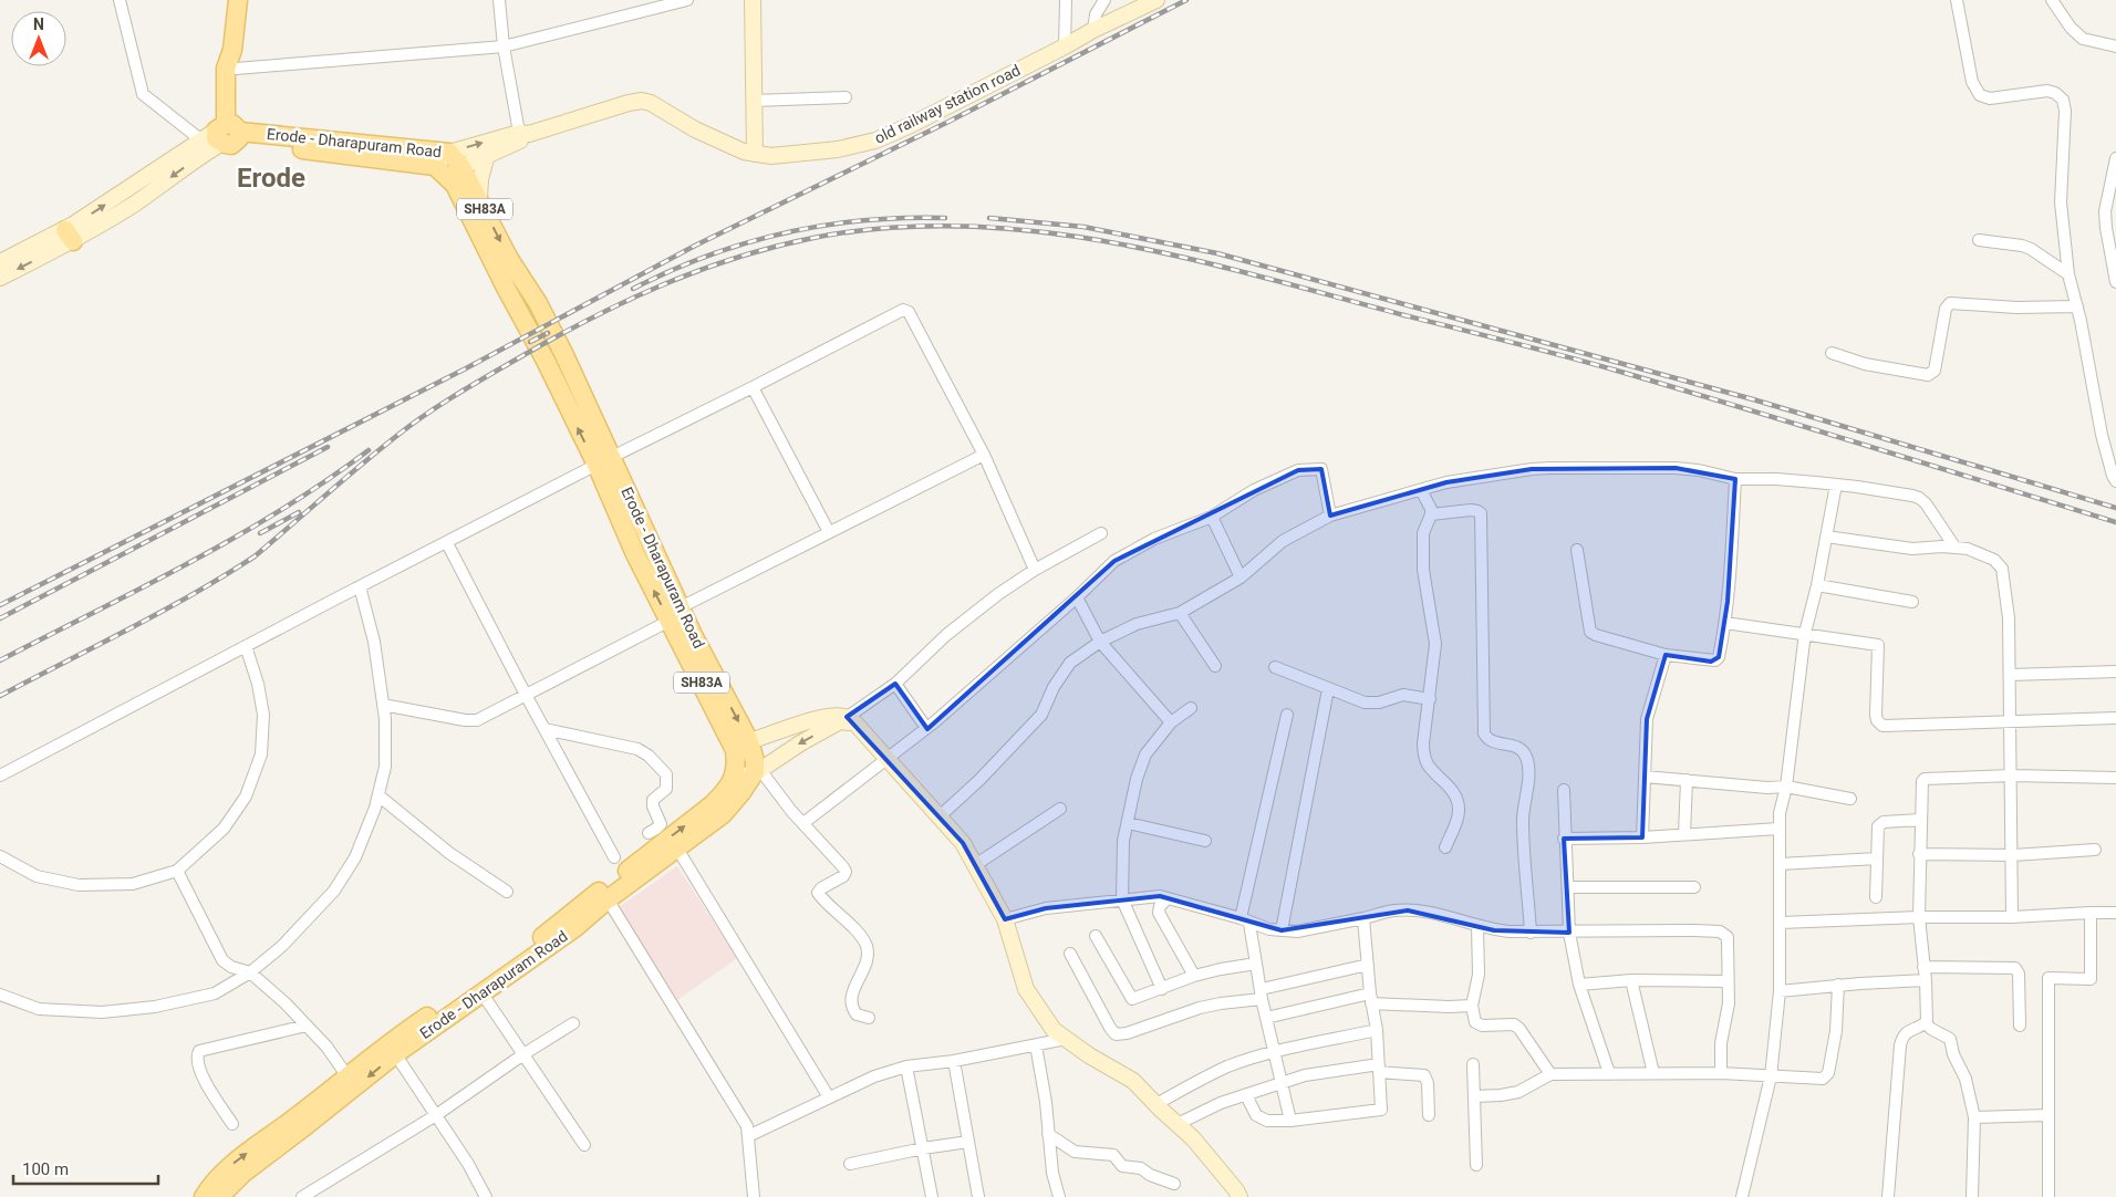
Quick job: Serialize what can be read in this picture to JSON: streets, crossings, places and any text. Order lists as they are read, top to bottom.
{
  "streets": {
    "main road": ["Erode - Dharapuram Road", "SH83A"],
    "street": ["old railway station road"]
  },
  "districts": ["Erode"],
  "scale_bar": "100 m",
  "north": "top"
}
